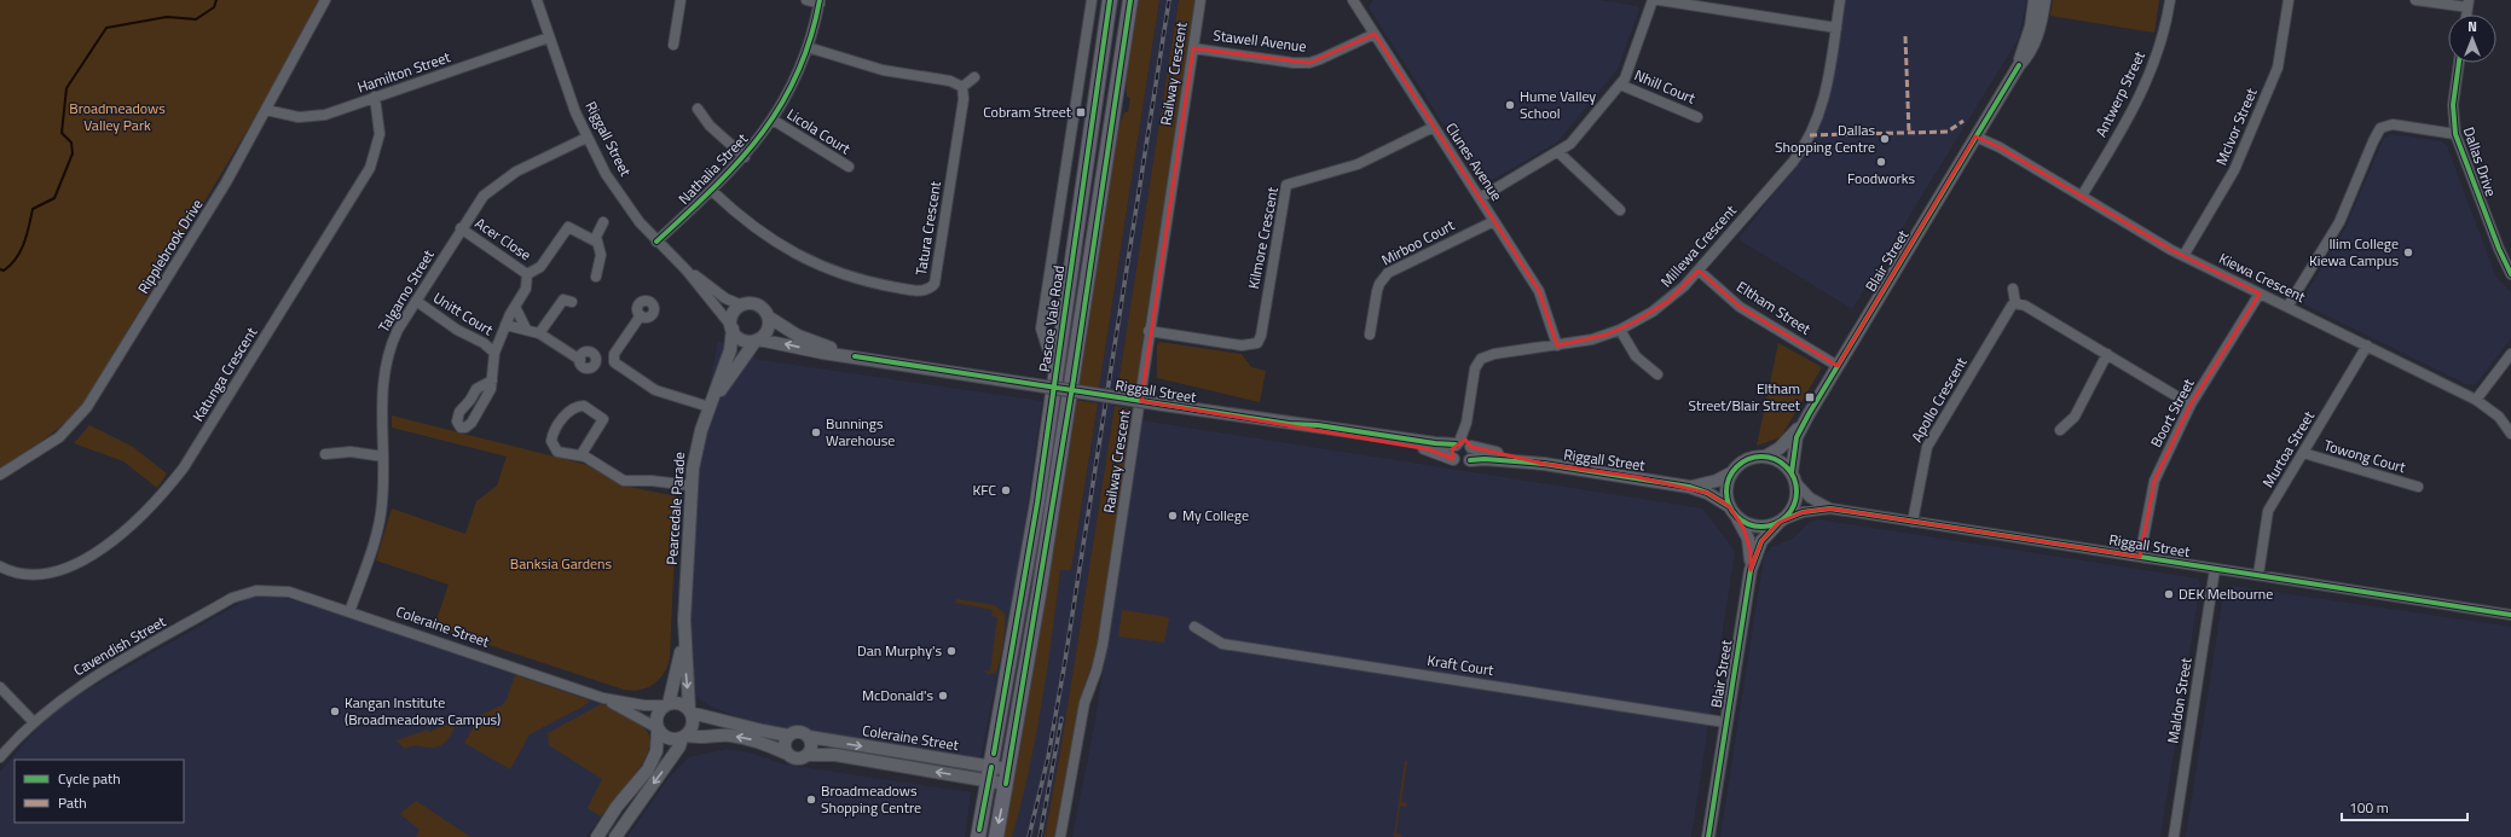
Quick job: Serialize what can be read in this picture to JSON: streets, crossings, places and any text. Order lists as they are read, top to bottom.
{
  "streets": {
    "main road": ["Pascoe Vale Road"],
    "street": [
      "Stawell Avenue",
      "Hamilton Street",
      "Railway Crescent",
      "Nhill Court",
      "Antwerp Street",
      "McIvor Street",
      "Licola Court",
      "Riggall Street",
      "Clunes Avenue",
      "Dallas Drive",
      "Nathalia Street",
      "Tatura Crescent",
      "Kilmore Crescent",
      "Acer Close",
      "Mirboo Court",
      "Ripplebrook Drive",
      "Millewa Crescent",
      "Blair Street",
      "Kiewa Crescent",
      "Talgarno Street",
      "Eltham Street",
      "Unitt Court",
      "Katunga Crescent",
      "Apollo Crescent",
      "Boort Street",
      "Murtoa Street",
      "Towong Court",
      "Pearcedale Parade",
      "Coleraine Street",
      "Cavendish Street",
      "Kraft Court",
      "Maldon Street"
    ]
  },
  "crossings": [
    ["Stawell Avenue", "Railway Crescent"],
    ["Stawell Avenue", "Clunes Avenue"],
    ["Hamilton Street", "Riggall Street"],
    ["Hamilton Street", "Ripplebrook Drive"],
    ["Hamilton Street", "Katunga Crescent"],
    ["Railway Crescent", "Kilmore Crescent"],
    ["Antwerp Street", "Kiewa Crescent"],
    ["McIvor Street", "Kiewa Crescent"],
    ["Licola Court", "Nathalia Street"],
    ["Riggall Street", "Nathalia Street"],
    ["Riggall Street", "Millewa Crescent"],
    ["Riggall Street", "Blair Street"],
    ["Riggall Street", "Talgarno Street"],
    ["Riggall Street", "Apollo Crescent"],
    ["Riggall Street", "Boort Street"],
    ["Riggall Street", "Murtoa Street"],
    ["Riggall Street", "Pearcedale Parade"],
    ["Riggall Street", "Maldon Street"],
    ["Clunes Avenue", "Kilmore Crescent"],
    ["Clunes Avenue", "Mirboo Court"],
    ["Clunes Avenue", "Millewa Crescent"],
    ["Nathalia Street", "Tatura Crescent"],
    ["Acer Close", "Talgarno Street"],
    ["Millewa Crescent", "Eltham Street"],
    ["Blair Street", "Kiewa Crescent"],
    ["Blair Street", "Eltham Street"],
    ["Blair Street", "Kraft Court"],
    ["Kiewa Crescent", "Boort Street"],
    ["Kiewa Crescent", "Murtoa Street"],
    ["Talgarno Street", "Unitt Court"],
    ["Talgarno Street", "Coleraine Street"],
    ["Pascoe Vale Road", "Coleraine Street"],
    ["Murtoa Street", "Towong Court"],
    ["Pearcedale Parade", "Coleraine Street"],
    ["Coleraine Street", "Cavendish Street"]
  ],
  "parks": ["Broadmeadows Valley Park", "Banksia Gardens"],
  "places": {
    "other": [
      "Hume Valley School",
      "Dallas Shopping Centre",
      "Foodworks",
      "Ilim College Kiewa Campus",
      "Bunnings Warehouse",
      "KFC",
      "My College",
      "DEK Melbourne",
      "Dan Murphy's",
      "McDonald's",
      "Kangan Institute (Broadmeadows Campus)",
      "Broadmeadows Shopping Centre"
    ],
    "transit": ["Cobram Street", "Eltham Street/Blair Street"]
  },
  "legend": ["Cycle path", "Path"],
  "scale_bar": "100 m",
  "north": "top"
}
